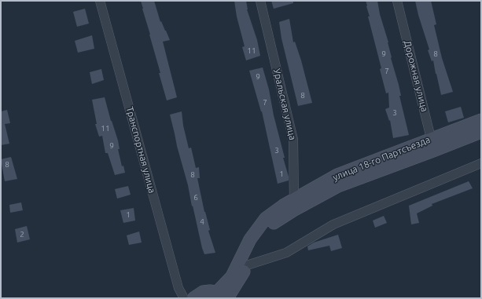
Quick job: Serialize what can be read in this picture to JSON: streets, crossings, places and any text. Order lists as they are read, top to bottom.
{
  "streets": {
    "main road": ["улица 18-го Партсъезда"],
    "street": ["Дорожная улица", "Уральская улица", "Транспортная улица"]
  },
  "crossings": [
    ["Дорожная улица", "улица 18-го Партсъезда"],
    ["Уральская улица", "улица 18-го Партсъезда"]
  ],
  "house_numbers": [
    "11",
    "9",
    "8",
    "7",
    "9",
    "8",
    "7",
    "3",
    "11",
    "9",
    "3",
    "8",
    "1",
    "8",
    "6",
    "1",
    "4",
    "2"
  ]
}
